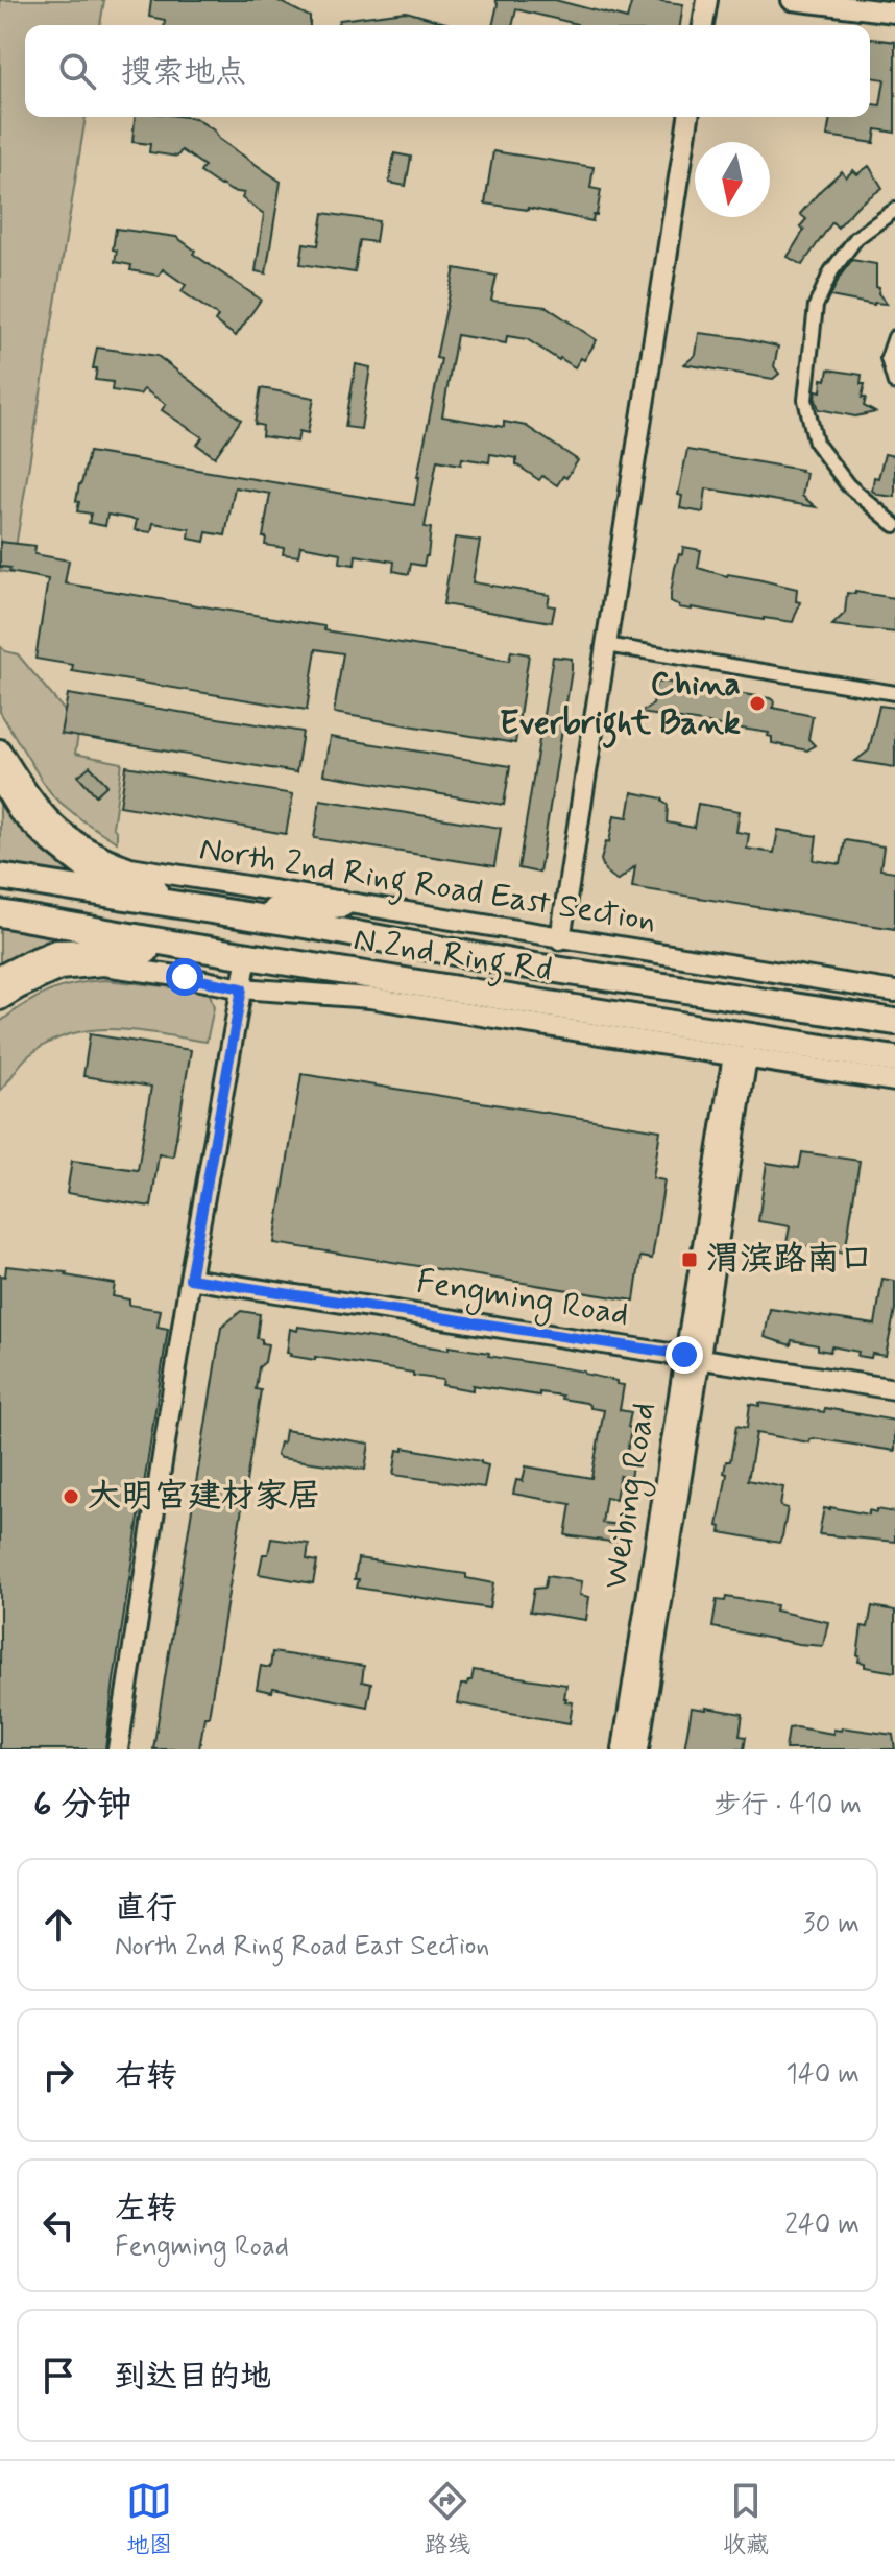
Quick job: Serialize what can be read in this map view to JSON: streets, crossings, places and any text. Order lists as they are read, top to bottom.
{
  "streets": {
    "highway": ["N 2nd Ring Rd"],
    "street": ["North 2nd Ring Road East Section", "Fengming Road", "Weibing Road"]
  },
  "crossings": [
    ["Fengming Road", "Weibing Road"]
  ],
  "places": {
    "other": ["China Everbright Bank", "大明宫建材家居"],
    "transit": ["渭滨路南口"]
  },
  "north": "bottom",
  "page": {
    "search": "搜索地点",
    "heading": ["6 分钟", "步行 · 410 m"],
    "list": [
      ["直行", "North 2nd Ring Road East Section", "30 m"],
      ["右转", "140 m"],
      ["左转", "Fengming Road", "240 m"],
      "到达目的地"
    ],
    "nav": ["地图", "路线", "收藏"]
  }
}
